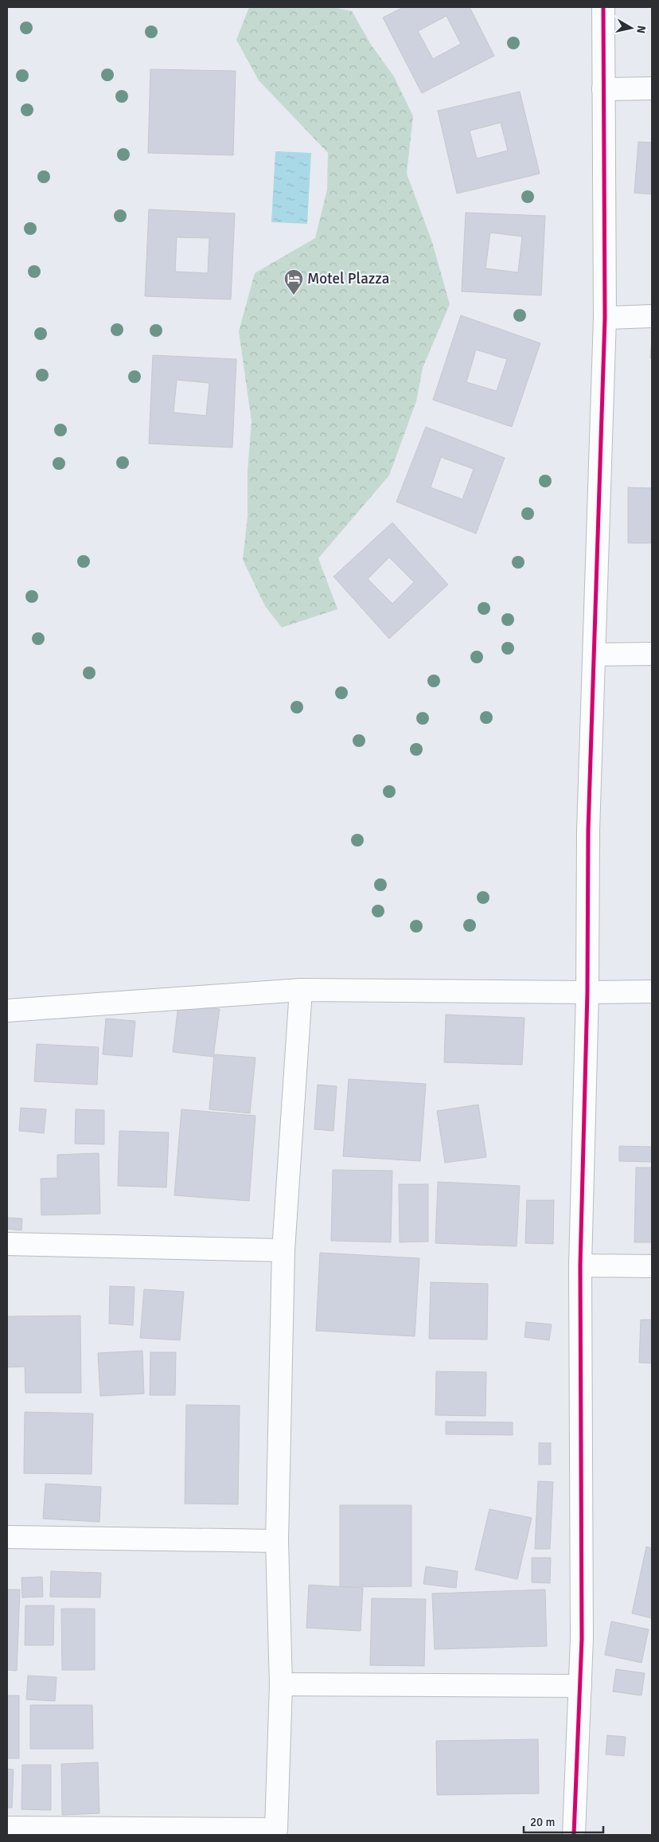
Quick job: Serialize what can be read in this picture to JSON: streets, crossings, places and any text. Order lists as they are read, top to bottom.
{
  "places": {
    "hotel": ["Motel Plazza"]
  },
  "scale_bar": "20 m",
  "north": "right"
}
